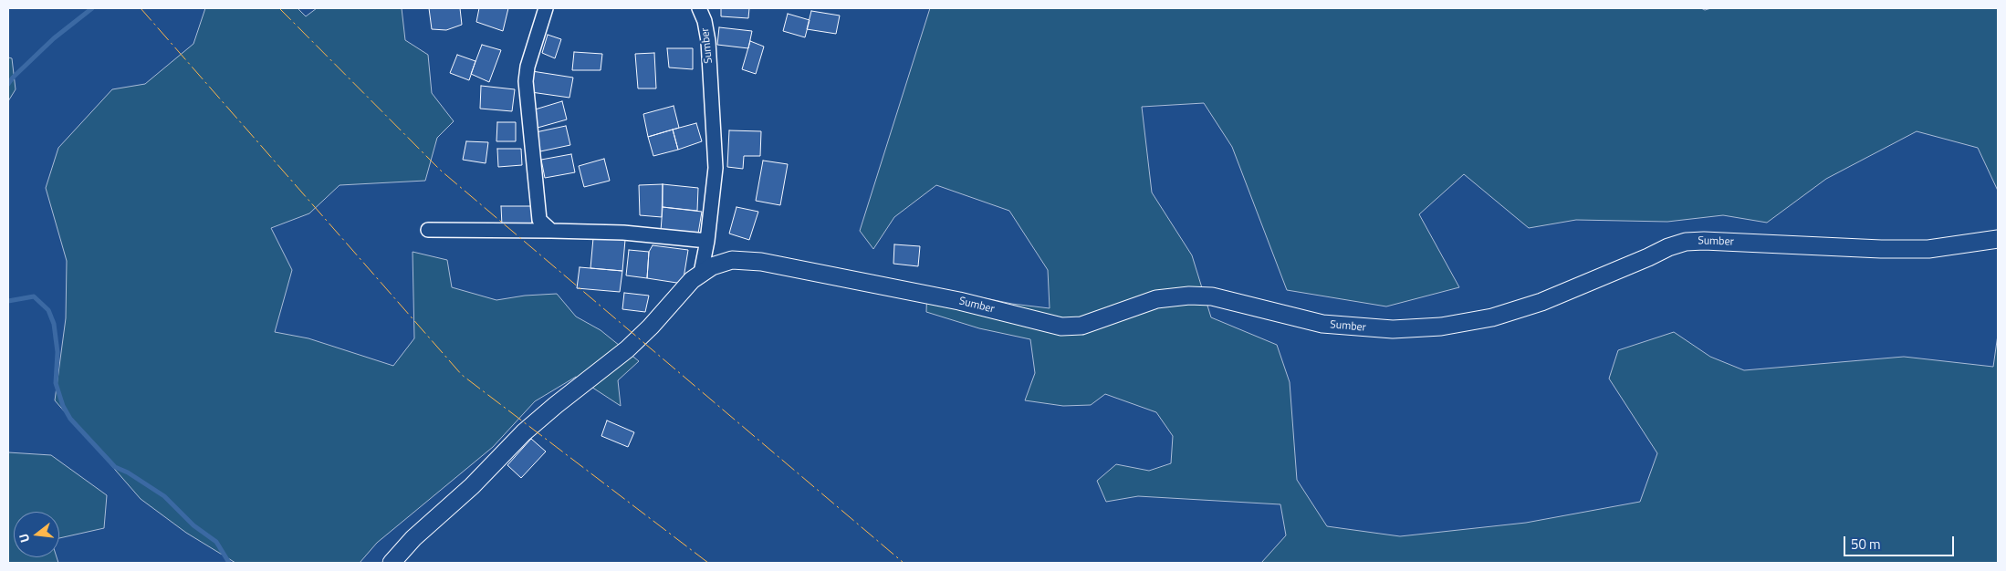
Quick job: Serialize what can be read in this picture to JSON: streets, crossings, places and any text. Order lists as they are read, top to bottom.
{
  "streets": {
    "street": ["Sumber"]
  },
  "scale_bar": "50 m",
  "north": "left"
}
